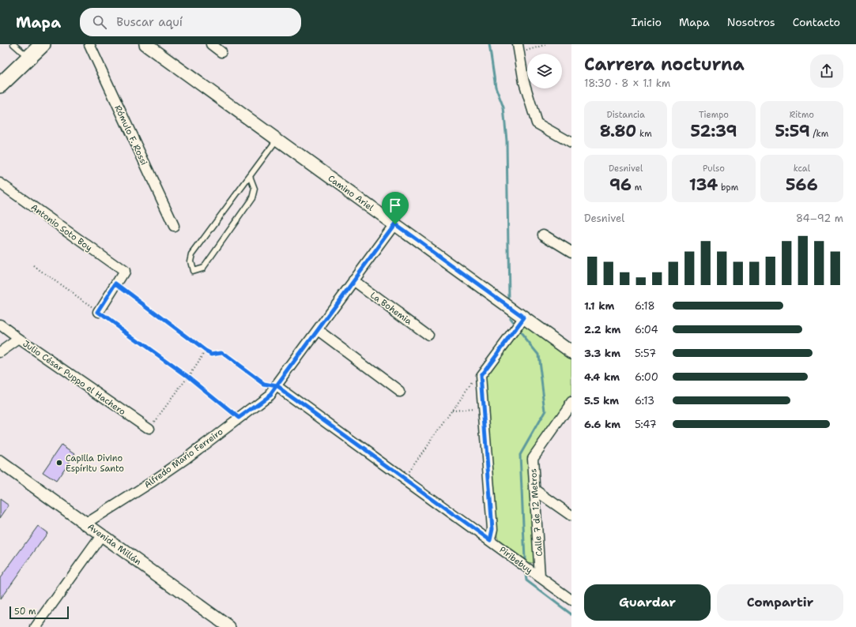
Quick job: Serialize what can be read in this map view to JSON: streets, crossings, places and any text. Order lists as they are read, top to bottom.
{
  "streets": {
    "street": [
      "Rómulo F. Rossi",
      "Camino Ariel",
      "Antonio Soto Boy",
      "La Bohemia",
      "Julio César Puppo el Hachero",
      "Alfredo Mario Ferreiro",
      "Calle 7 de 12 Metros",
      "Avenida Millán",
      "Piribebuy"
    ]
  },
  "crossings": [
    ["Camino Ariel", "Alfredo Mario Ferreiro"],
    ["La Bohemia", "Alfredo Mario Ferreiro"],
    ["Alfredo Mario Ferreiro", "Avenida Millán"],
    ["Alfredo Mario Ferreiro", "Piribebuy"],
    ["Calle 7 de 12 Metros", "Piribebuy"]
  ],
  "places": ["Capilla Divino Espíritu Santo"],
  "scale_bar": "50 m",
  "page": {
    "header": "Mapa",
    "search": "Buscar aquí",
    "nav": [
      "Inicio",
      "Mapa",
      "Nosotros",
      "Contacto"
    ],
    "heading": ["Carrera nocturna", "18:30 · 8 × 1.1 km"],
    "stats": [
      ["Distancia", "8.80 km"],
      ["Tiempo", "52:39"],
      ["Ritmo", "5:59 /km"],
      ["Desnivel", "96 m"],
      ["Pulso", "134 bpm"],
      ["kcal", "566"]
    ],
    "chart": ["Desnivel", "84–92 m"],
    "list": [
      {
        "name": "1.1 km",
        "note": "6:18"
      },
      {
        "name": "2.2 km",
        "note": "6:04"
      },
      {
        "name": "3.3 km",
        "note": "5:57"
      },
      {
        "name": "4.4 km",
        "note": "6:00"
      },
      {
        "name": "5.5 km",
        "note": "6:13"
      },
      {
        "name": "6.6 km",
        "note": "5:47"
      }
    ],
    "buttons": ["Guardar", "Compartir"],
    "scale": "50 m"
  }
}
